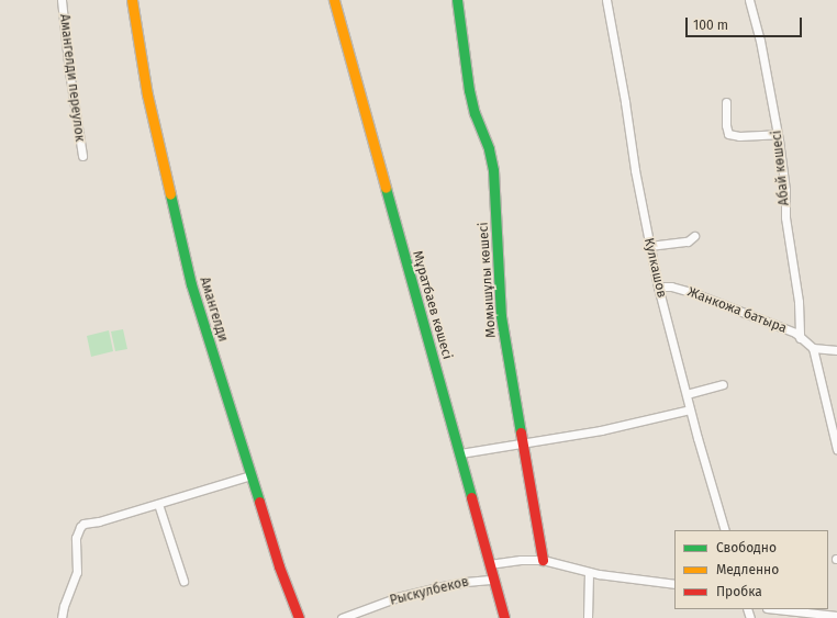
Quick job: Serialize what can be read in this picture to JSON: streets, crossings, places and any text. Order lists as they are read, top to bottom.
{
  "streets": {
    "street": [
      "Амангелди переулок",
      "Абай көшесі",
      "Кулкашов",
      "Момышұлы көшесі",
      "Мұратбаев көшесі",
      "Амангелди",
      "Жанкожа батыра",
      "Рыскулбеков"
    ]
  },
  "crossings": [
    ["Абай көшесі", "Жанкожа батыра"],
    ["Кулкашов", "Жанкожа батыра"],
    ["Мұратбаев көшесі", "Рыскулбеков"]
  ],
  "legend": ["Свободно", "Медленно", "Пробка"],
  "scale_bar": "100 m"
}
